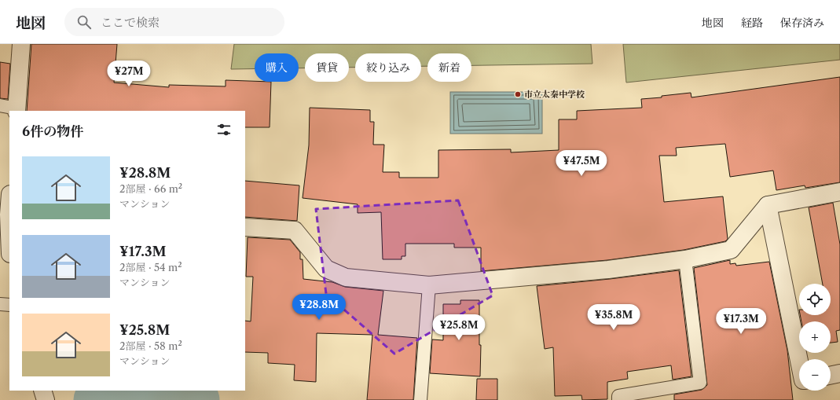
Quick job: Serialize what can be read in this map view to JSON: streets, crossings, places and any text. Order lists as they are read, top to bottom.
{
  "places": ["市立太秦中学校"],
  "page": {
    "header": "地図",
    "search": "ここで検索",
    "nav": ["地図", "経路", "保存済み"],
    "chip": [
      "購入",
      "賃貸",
      "絞り込み",
      "新着"
    ],
    "price": [
      "¥27M",
      "¥47.5M",
      "¥28.8M",
      "¥35.8M",
      "¥17.3M",
      "¥25.8M"
    ],
    "heading": "6件の物件",
    "list": [
      {
        "name": "¥28.8M",
        "note": "2部屋 · 66 m² · マンション"
      },
      {
        "name": "¥17.3M",
        "note": "2部屋 · 54 m² · マンション"
      },
      {
        "name": "¥25.8M",
        "note": "2部屋 · 58 m² · マンション"
      }
    ],
    "map_buttons": ["+", "−"]
  }
}
